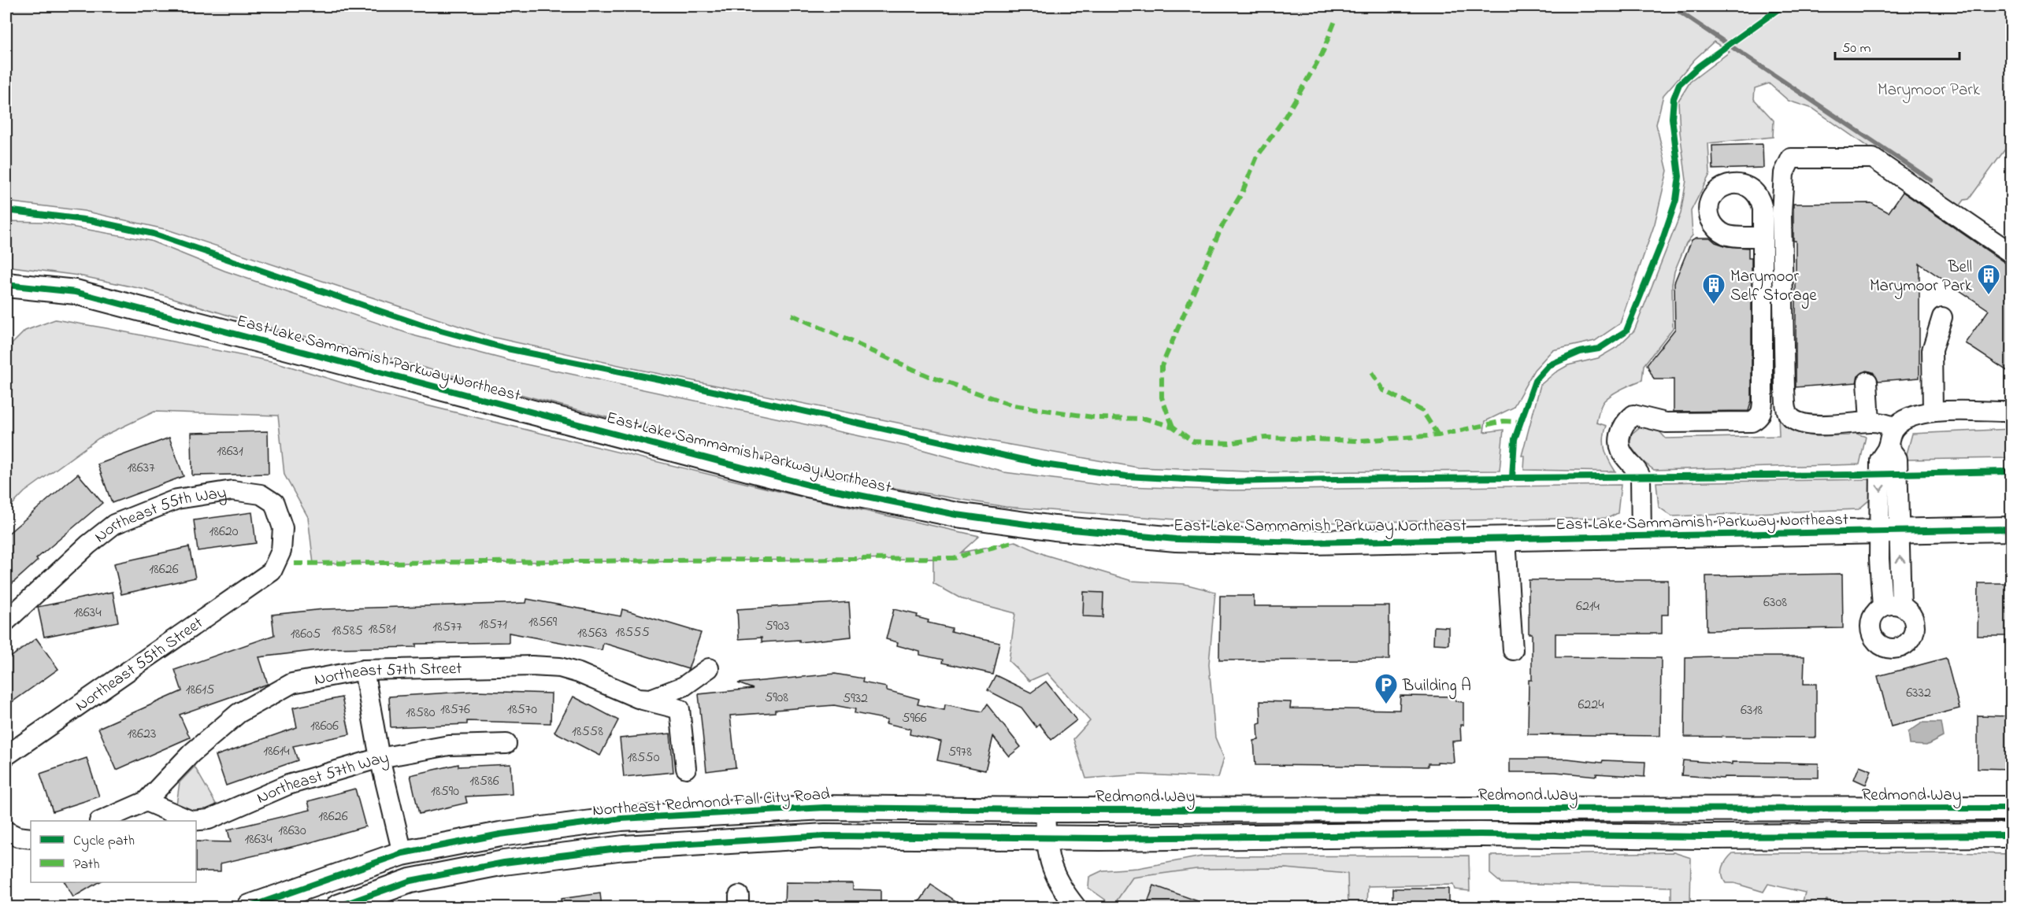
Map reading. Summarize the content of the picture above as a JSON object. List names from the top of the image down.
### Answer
{
  "streets": {
    "main road": ["East Lake Sammamish Parkway Northeast", "Redmond Way", "Northeast Redmond Fall City Road"],
    "street": [
      "Northeast 55th Way",
      "Northeast 55th Street",
      "Northeast 57th Street",
      "Northeast 57th Way"
    ]
  },
  "crossings": [
    ["Northeast 55th Way", "Northeast 55th Street"],
    ["Northeast 57th Street", "Northeast 57th Way"],
    ["Redmond Way", "Northeast Redmond Fall City Road"]
  ],
  "parks": ["Marymoor Park"],
  "places": {
    "building": ["Bell Marymoor Park", "Marymoor Self Storage"],
    "parking": ["Building A"]
  },
  "house_numbers": [
    "18631",
    "18637",
    "18620",
    "18626",
    "6308",
    "6214",
    "18634",
    "18569",
    "18571",
    "5903",
    "18577",
    "18581",
    "18585",
    "18555",
    "18563",
    "18605",
    "18615",
    "6332",
    "5908",
    "5932",
    "6224",
    "18576",
    "18570",
    "6318",
    "18580",
    "5966",
    "18606",
    "18558",
    "18623",
    "18614",
    "5978",
    "18550",
    "18586",
    "18590",
    "18626",
    "18630",
    "18634"
  ],
  "legend": ["Cycle path", "Path"],
  "scale_bar": "50 m"
}
